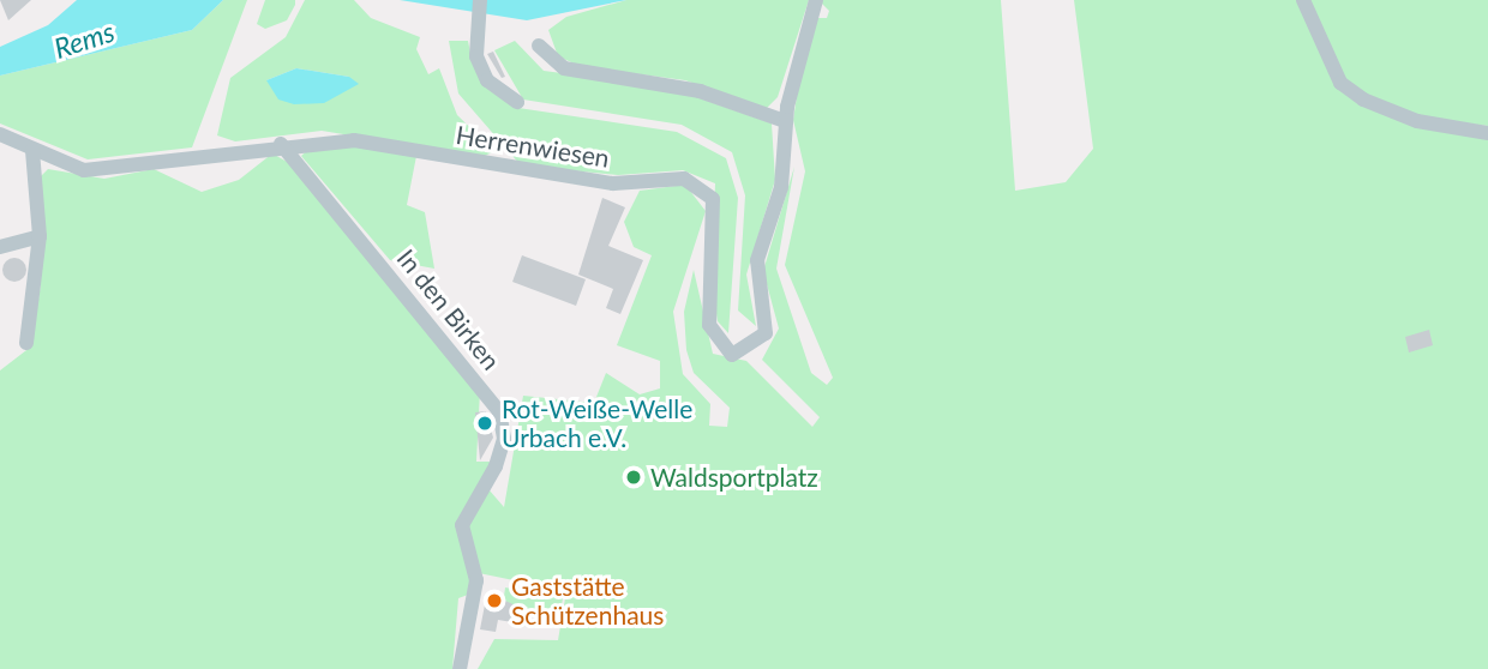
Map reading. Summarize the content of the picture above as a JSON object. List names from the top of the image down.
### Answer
{
  "streets": {
    "street": ["Herrenwiesen", "In den Birken"]
  },
  "crossings": [
    ["Herrenwiesen", "In den Birken"]
  ],
  "water": ["Rems"],
  "places": ["Rot-Weiße-Welle Urbach e.V.", "Waldsportplatz", "Gaststätte Schützenhaus"]
}
